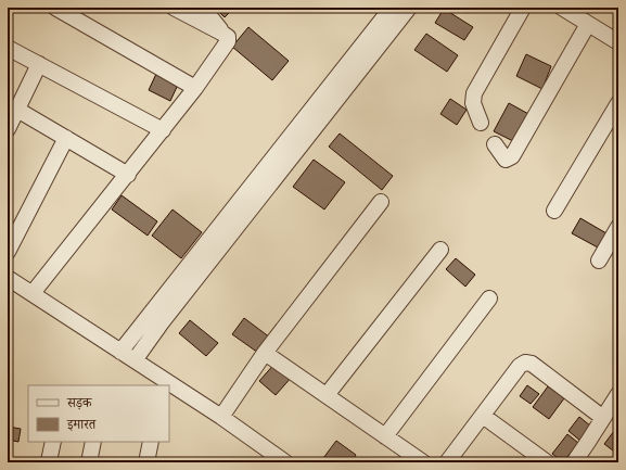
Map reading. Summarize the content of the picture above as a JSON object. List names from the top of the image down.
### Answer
{
  "legend": ["सड़क", "इमारत"]
}
